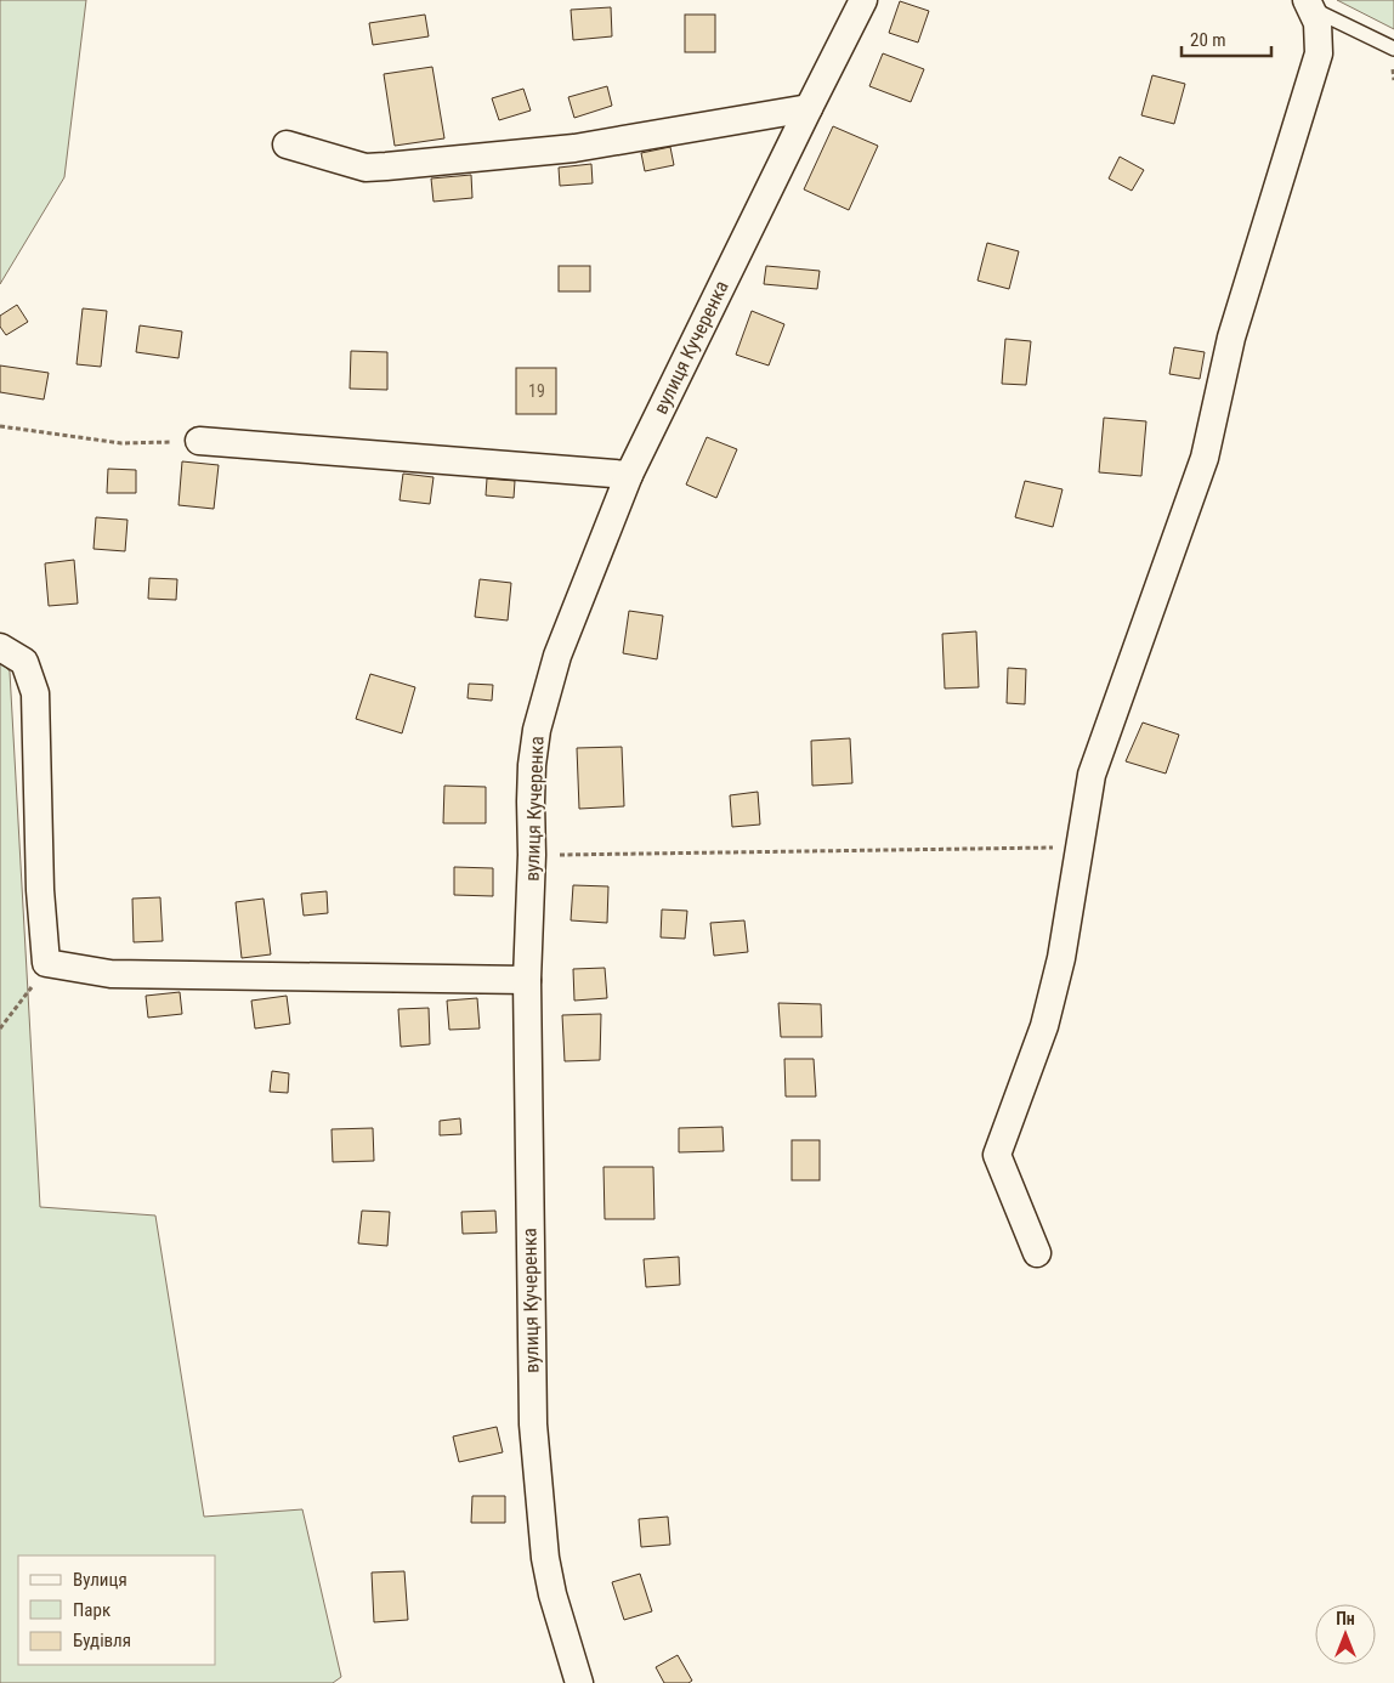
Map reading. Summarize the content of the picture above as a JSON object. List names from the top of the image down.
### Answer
{
  "streets": {
    "street": ["вулиця Кучеренка"]
  },
  "house_numbers": ["19"],
  "legend": ["Вулиця", "Парк", "Будівля"],
  "scale_bar": "20 m",
  "north": "top"
}
